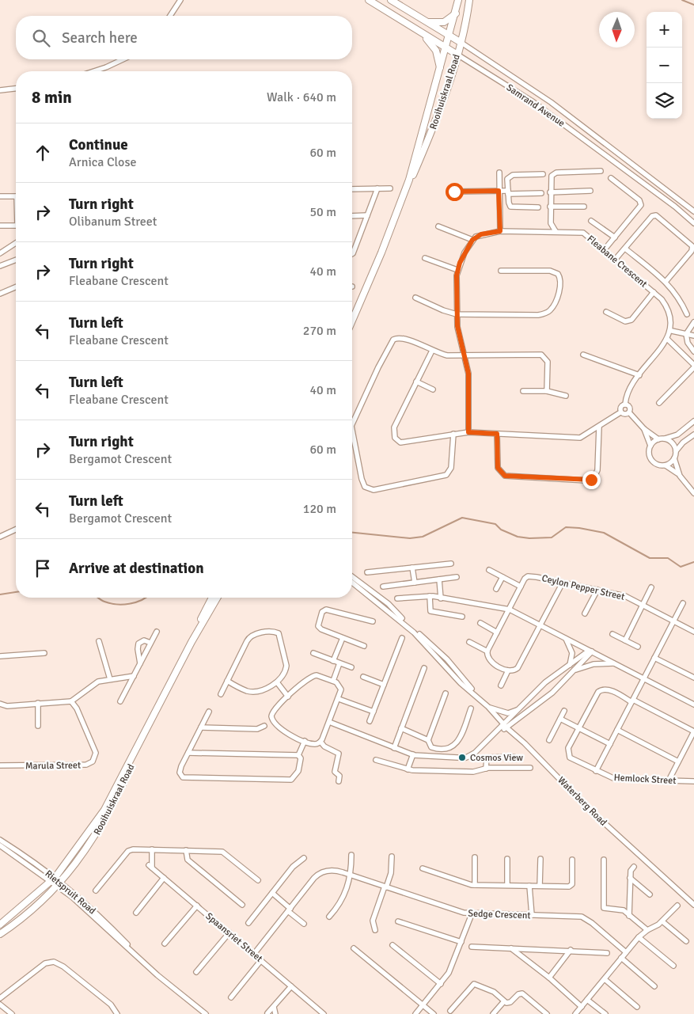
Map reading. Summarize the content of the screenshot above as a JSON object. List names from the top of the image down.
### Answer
{
  "streets": {
    "main road": ["Rooihuiskraal Road", "Samrand Avenue"],
    "street": [
      "Fleabane Crescent",
      "Ceylon Pepper Street",
      "Marula Street",
      "Hemlock Street",
      "Waterberg Road",
      "Rietspruit Road",
      "Sedge Crescent",
      "Spaansriet Street"
    ]
  },
  "crossings": [
    ["Rooihuiskraal Road", "Samrand Avenue"],
    ["Rooihuiskraal Road", "Rietspruit Road"],
    ["Sedge Crescent", "Spaansriet Street"]
  ],
  "places": ["Cosmos View"],
  "north": "bottom",
  "page": {
    "map_buttons": ["+", "−"],
    "search": "Search here",
    "heading": ["8 min", "Walk · 640 m"],
    "list": [
      ["Continue", "Arnica Close", "60 m"],
      ["Turn right", "Olibanum Street", "50 m"],
      ["Turn right", "Fleabane Crescent", "40 m"],
      ["Turn left", "Fleabane Crescent", "270 m"],
      ["Turn left", "Fleabane Crescent", "40 m"],
      ["Turn right", "Bergamot Crescent", "60 m"],
      ["Turn left", "Bergamot Crescent", "120 m"],
      "Arrive at destination"
    ]
  }
}
